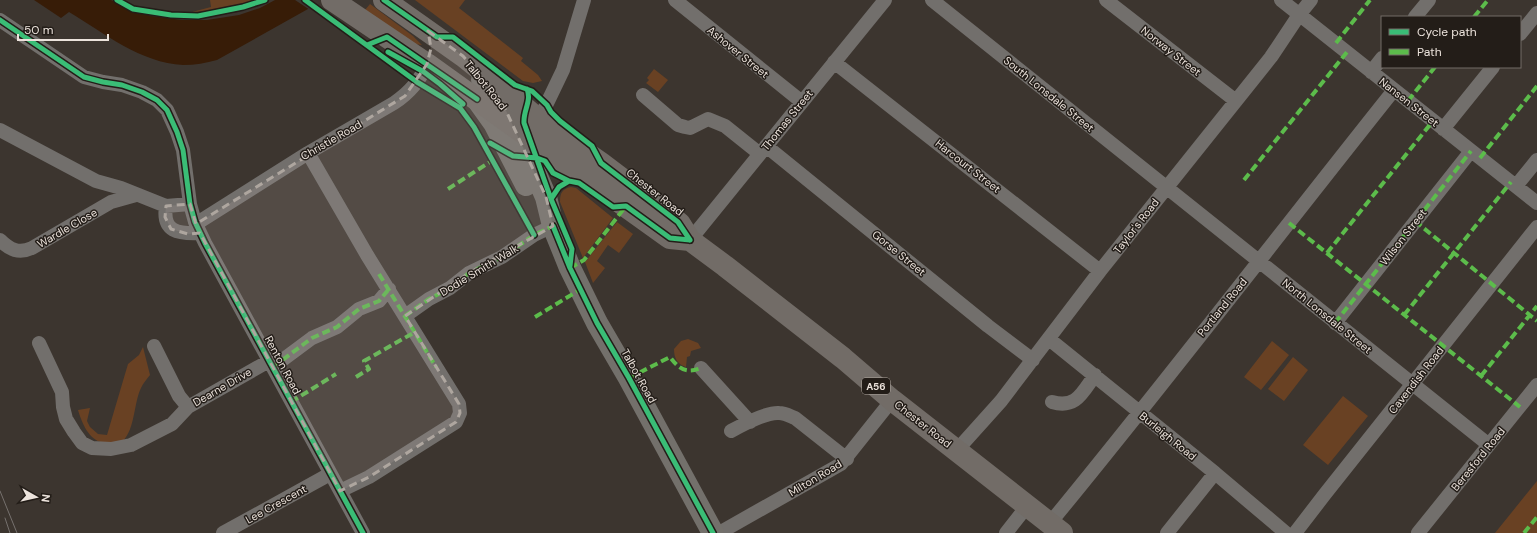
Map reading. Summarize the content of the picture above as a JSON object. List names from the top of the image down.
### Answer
{
  "streets": {
    "highway": ["Christie Road", "Chester Road", "A56"],
    "main road": ["Talbot Road"],
    "street": [
      "Norway Street",
      "Ashover Street",
      "South Lonsdale Street",
      "Nansen Street",
      "Thomas Street",
      "Harcourt Street",
      "Taylor's Road",
      "Wardle Close",
      "Wilson Street",
      "Gorse Street",
      "Dodie Smith Walk",
      "Portland Road",
      "North Lonsdale Street",
      "Renton Road",
      "Cavendish Road",
      "Dearne Drive",
      "Burleigh Road",
      "Beresford Road",
      "Milton Road",
      "Lee Crescent"
    ]
  },
  "crossings": [
    ["Norway Street", "Taylor's Road"],
    ["Ashover Street", "Thomas Street"],
    ["Talbot Road", "Chester Road"],
    ["Talbot Road", "Dodie Smith Walk"],
    ["South Lonsdale Street", "Taylor's Road"],
    ["South Lonsdale Street", "North Lonsdale Street"],
    ["Nansen Street", "Taylor's Road"],
    ["Nansen Street", "Wilson Street"],
    ["Nansen Street", "Portland Road"],
    ["Thomas Street", "Harcourt Street"],
    ["Thomas Street", "Chester Road"],
    ["Thomas Street", "Gorse Street"],
    ["Christie Road", "Chester Road"],
    ["Christie Road", "Renton Road"],
    ["Harcourt Street", "Taylor's Road"],
    ["Chester Road", "Taylor's Road"],
    ["Chester Road", "Portland Road"],
    ["Chester Road", "Milton Road"],
    ["Taylor's Road", "Gorse Street"],
    ["Taylor's Road", "North Lonsdale Street"],
    ["Taylor's Road", "Burleigh Road"],
    ["Wilson Street", "North Lonsdale Street"],
    ["Portland Road", "North Lonsdale Street"],
    ["Portland Road", "Burleigh Road"],
    ["North Lonsdale Street", "Cavendish Road"],
    ["North Lonsdale Street", "Beresford Road"],
    ["Renton Road", "Dearne Drive"],
    ["Renton Road", "Lee Crescent"]
  ],
  "legend": ["Cycle path", "Path"],
  "scale_bar": "50 m",
  "north": "right"
}
